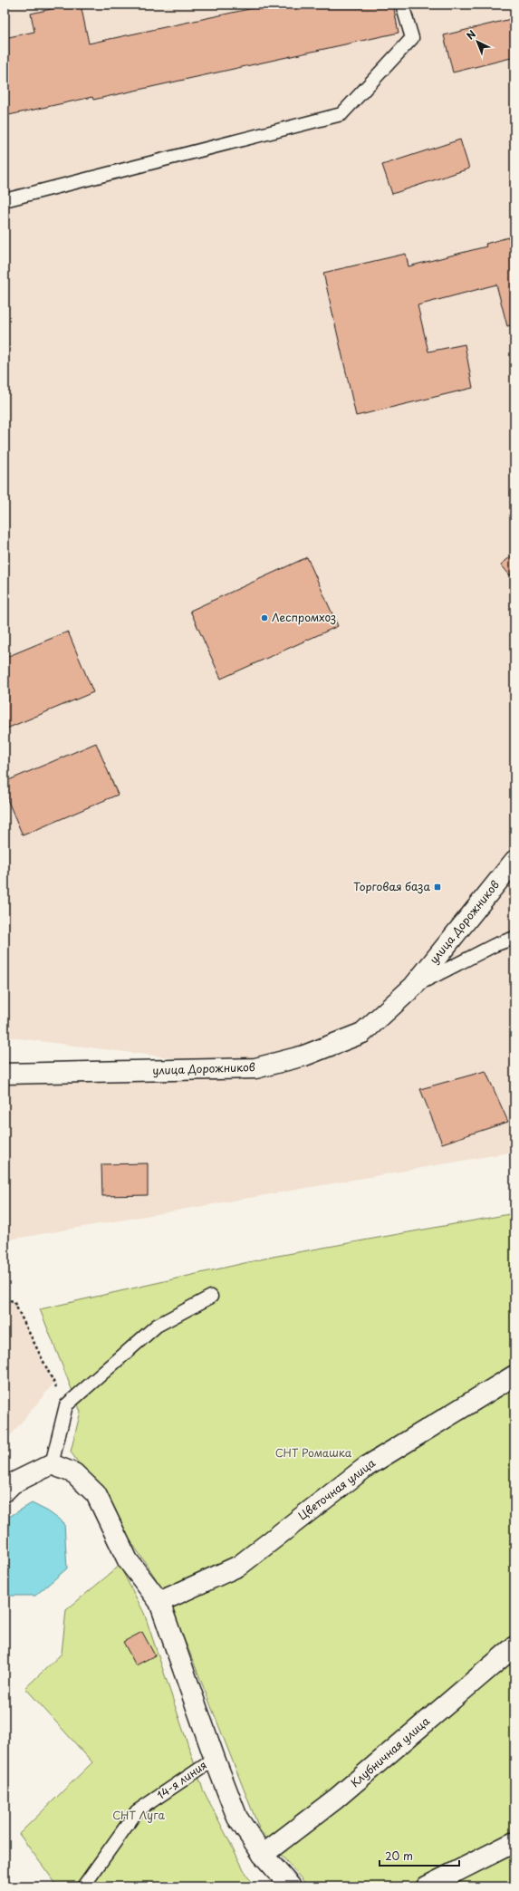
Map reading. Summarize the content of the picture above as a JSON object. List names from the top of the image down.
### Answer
{
  "streets": {
    "street": ["улица Дорожников", "Цветочная улица", "Клубничная улица"],
    "lane": ["14-я линия"]
  },
  "parks": ["СНТ Ромашка", "СНТ Луга"],
  "places": {
    "other": ["Леспромхоз"],
    "transit": ["Торговая база"]
  },
  "scale_bar": "20 m",
  "north": "top left"
}
